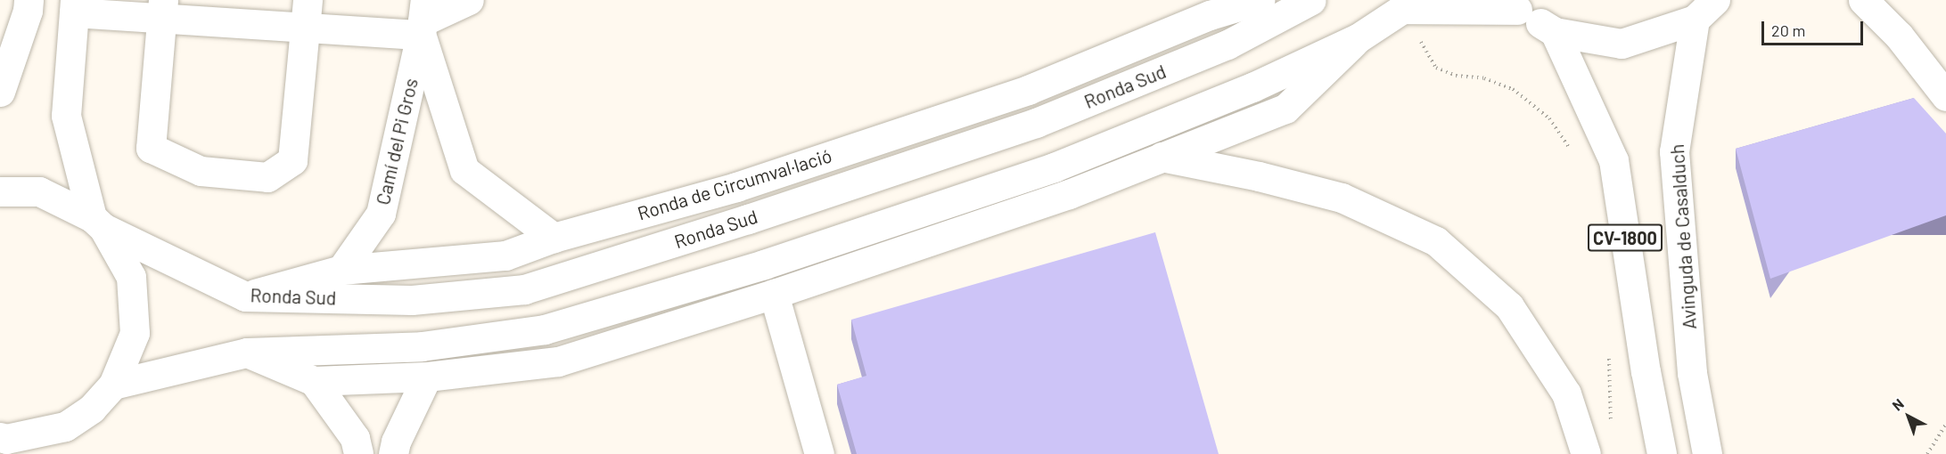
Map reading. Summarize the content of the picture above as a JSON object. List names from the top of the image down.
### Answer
{
  "streets": {
    "main road": [
      "Ronda Sud",
      "Camí del Pi Gros",
      "Ronda de Circumval·lació",
      "Avinguda de Casalduch",
      "CV-1800"
    ]
  },
  "crossings": [
    ["Ronda Sud", "Ronda de Circumval·lació"],
    ["Camí del Pi Gros", "Ronda de Circumval·lació"]
  ],
  "scale_bar": "20 m",
  "north": "top left"
}
